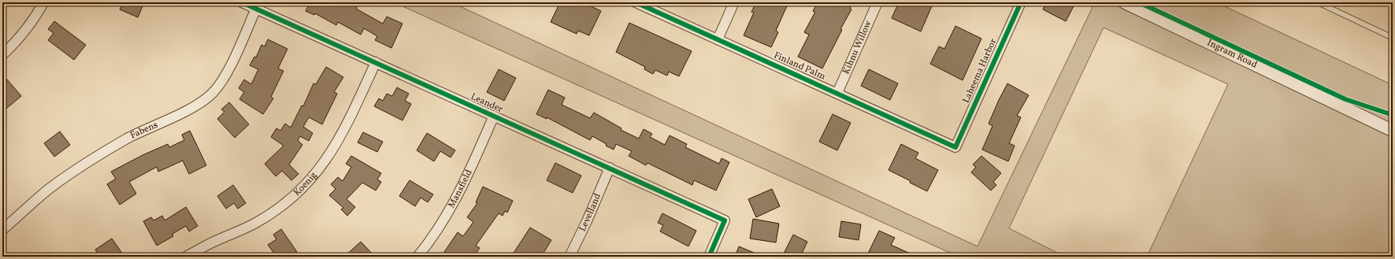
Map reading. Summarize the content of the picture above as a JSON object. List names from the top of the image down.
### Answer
{
  "streets": {
    "street": [
      "Kihnu Willow",
      "Ingram Road",
      "Finland Palm",
      "Laheema Harbor",
      "Leander",
      "Fabens",
      "Koenig",
      "Mansfield",
      "Levelland"
    ]
  },
  "crossings": [
    ["Kihnu Willow", "Finland Palm"],
    ["Finland Palm", "Laheema Harbor"],
    ["Leander", "Fabens"],
    ["Leander", "Koenig"],
    ["Leander", "Mansfield"],
    ["Leander", "Levelland"]
  ]
}
